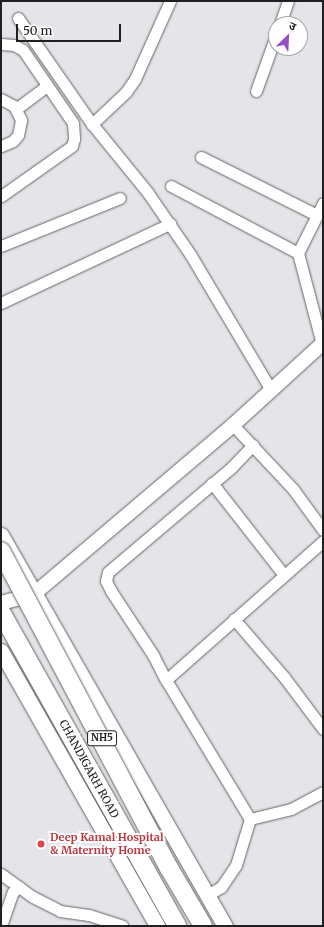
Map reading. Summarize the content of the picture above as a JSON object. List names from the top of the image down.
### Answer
{
  "streets": {
    "highway": ["NH5", "CHANDIGARH ROAD"]
  },
  "places": ["Deep Kamal Hospital & Maternity Home"],
  "scale_bar": "50 m",
  "north": "top right"
}
